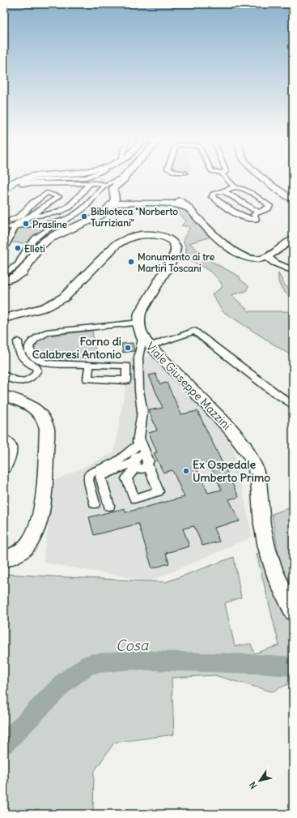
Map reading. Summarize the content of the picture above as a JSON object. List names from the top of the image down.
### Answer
{
  "streets": {
    "main road": ["Viale Giuseppe Mazzini"]
  },
  "water": ["Cosa"],
  "places": [
    "Biblioteca \"Norberto Turriziani\"",
    "Prasline",
    "Elleti",
    "Monumento ai tre Martiri Toscani",
    "Forno di Calabresi Antonio",
    "Ex Ospedale Umberto Primo"
  ],
  "north": "bottom left"
}
